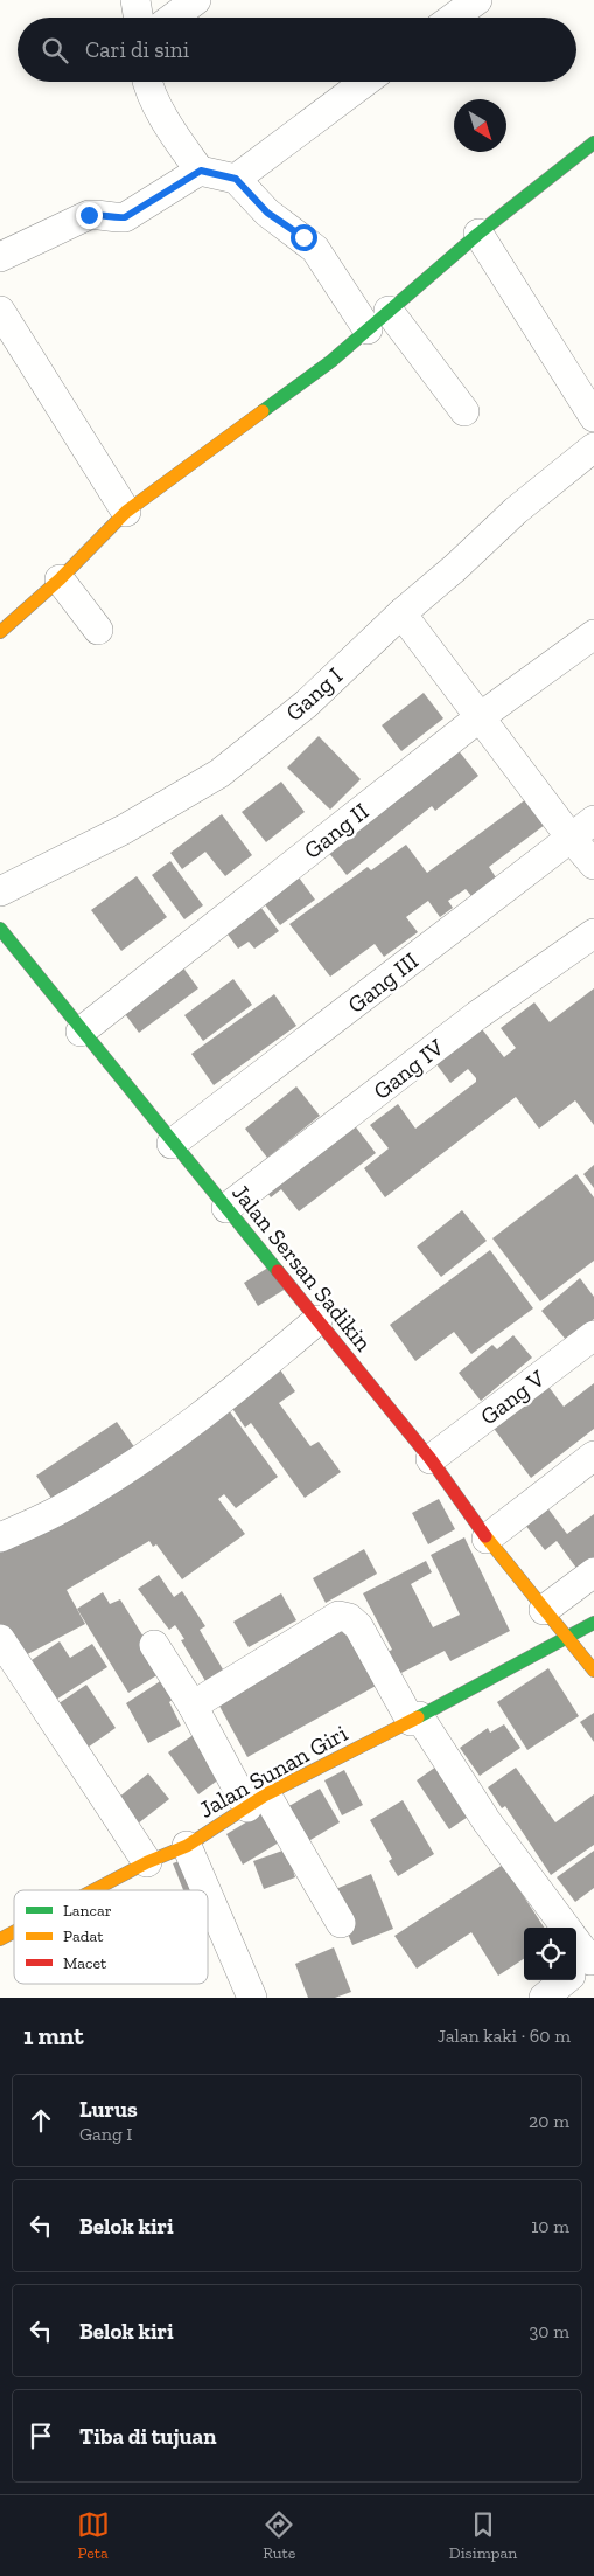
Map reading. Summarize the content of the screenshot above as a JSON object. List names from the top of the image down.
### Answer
{
  "streets": {
    "street": [
      "Gang I",
      "Gang II",
      "Gang III",
      "Gang IV",
      "Jalan Sersan Sadikin",
      "Gang V",
      "Jalan Sunan Giri"
    ]
  },
  "crossings": [
    ["Gang II", "Jalan Sersan Sadikin"],
    ["Gang III", "Jalan Sersan Sadikin"],
    ["Gang IV", "Jalan Sersan Sadikin"],
    ["Jalan Sersan Sadikin", "Gang V"],
    ["Jalan Sersan Sadikin", "Jalan Sunan Giri"]
  ],
  "legend": ["Lancar", "Padat", "Macet"],
  "north": "bottom right",
  "page": {
    "search": "Cari di sini",
    "heading": ["1 mnt", "Jalan kaki · 60 m"],
    "list": [
      ["Lurus", "Gang I", "20 m"],
      ["Belok kiri", "10 m"],
      ["Belok kiri", "30 m"],
      "Tiba di tujuan"
    ],
    "nav": ["Peta", "Rute", "Disimpan"]
  }
}
